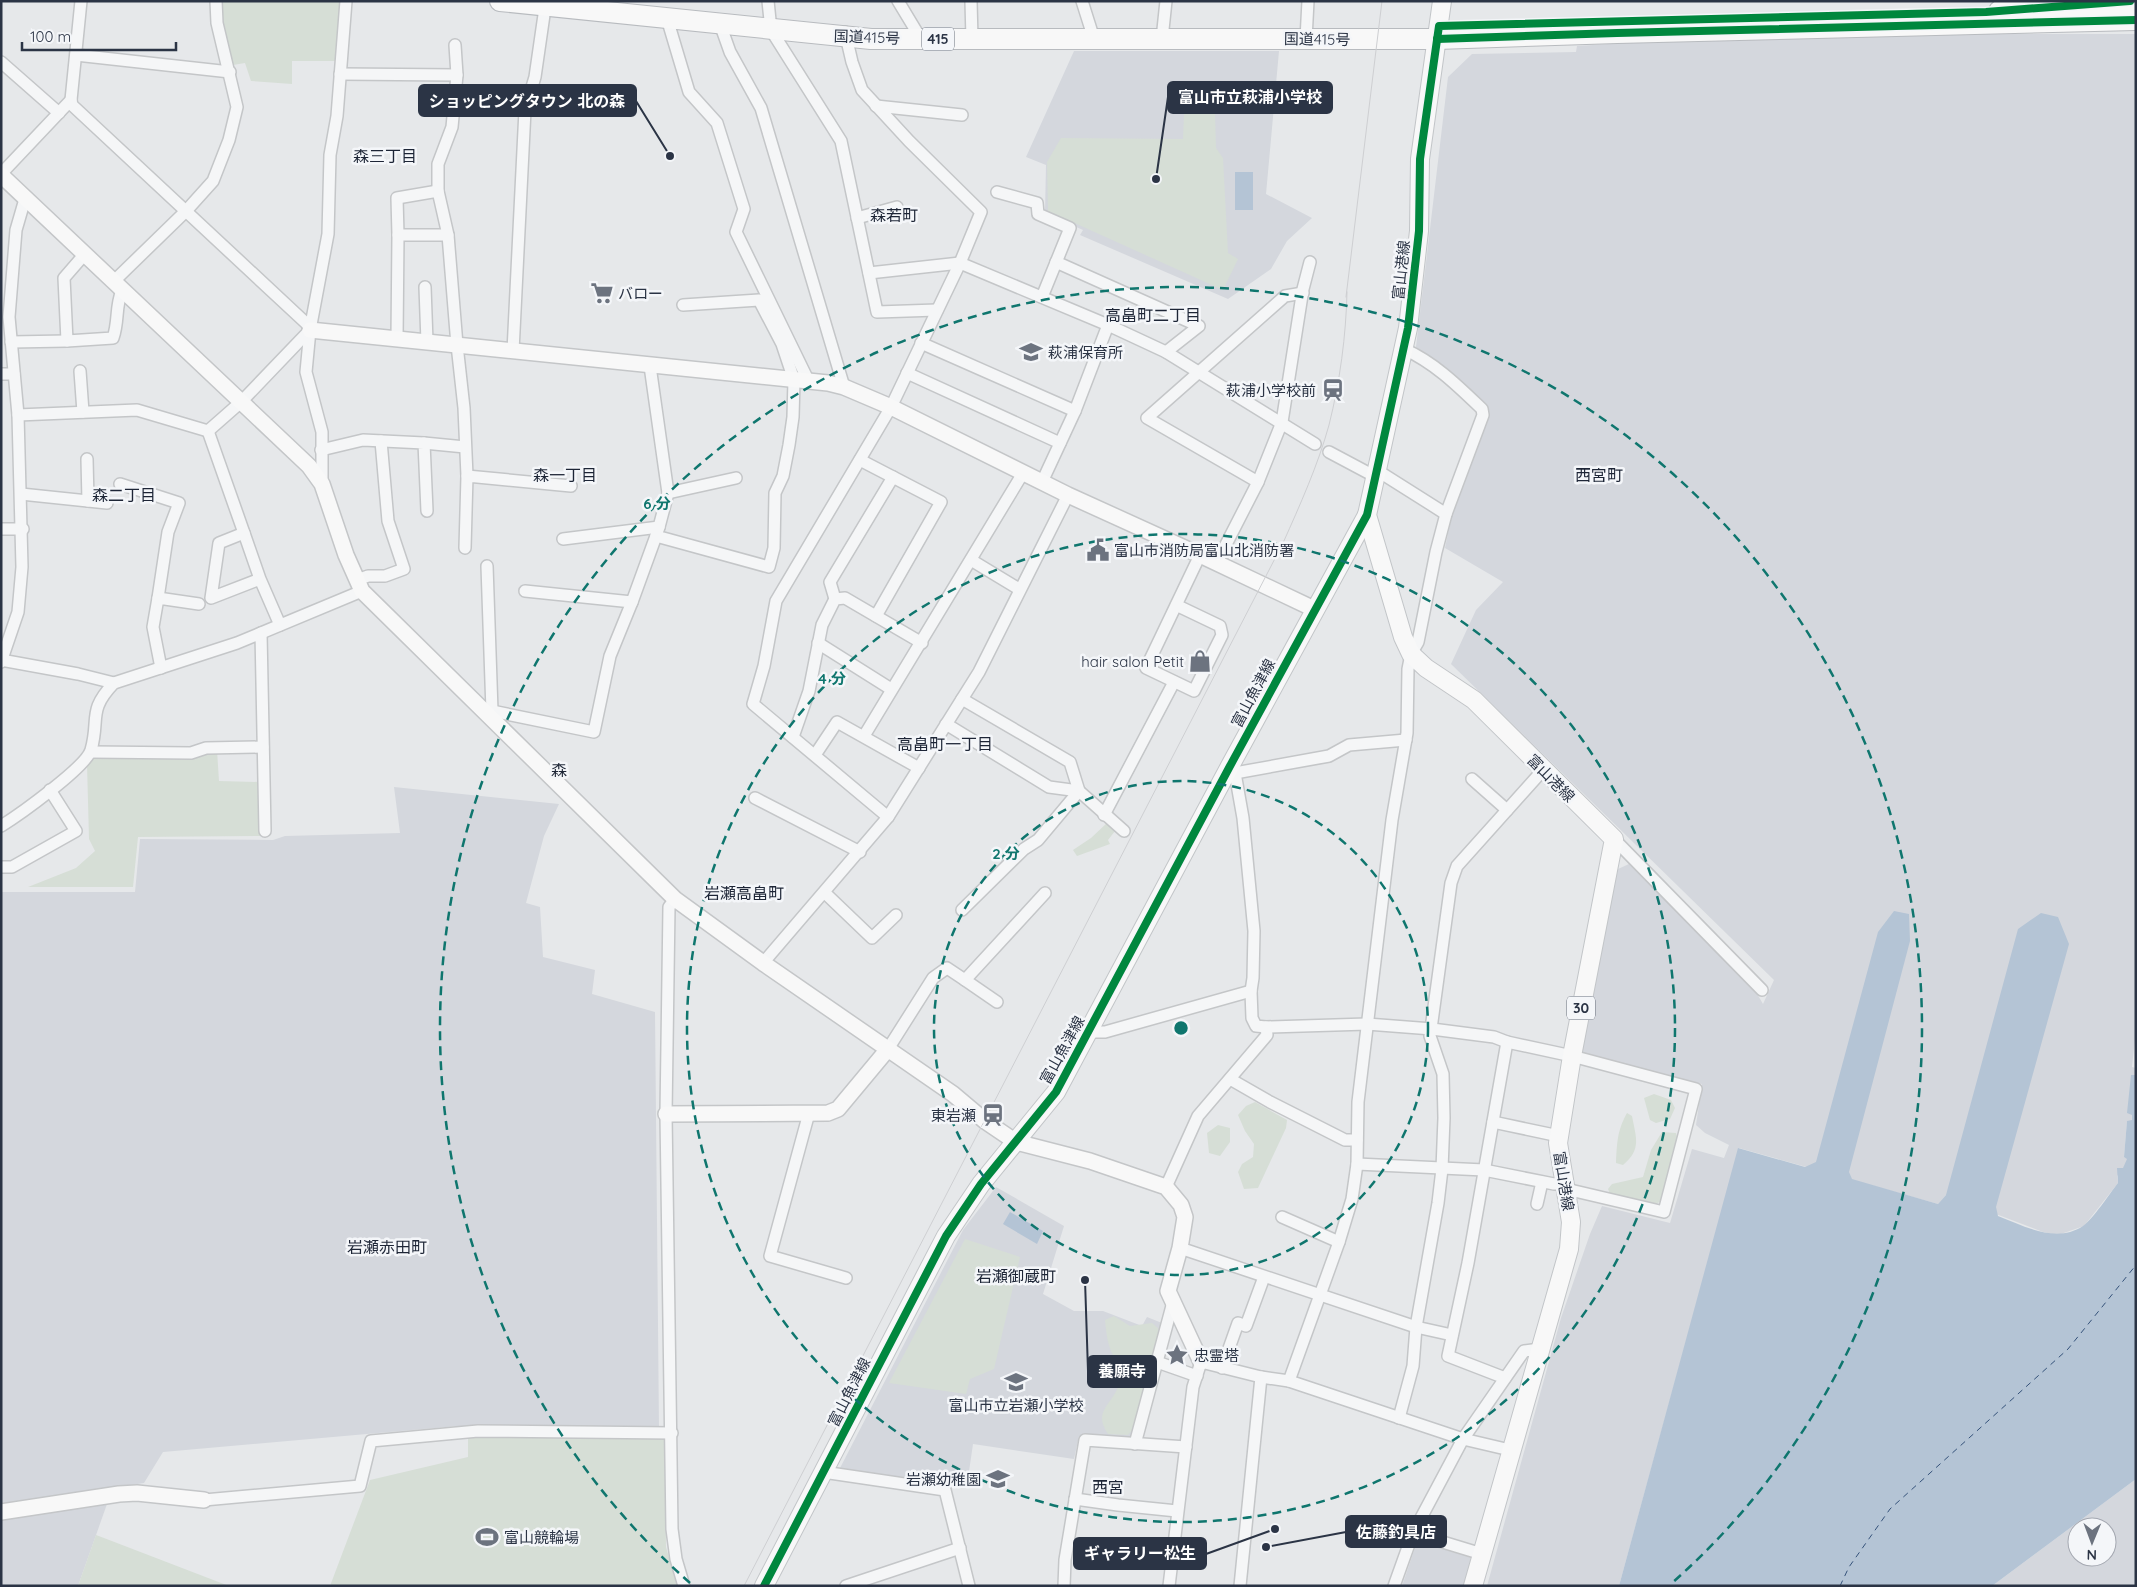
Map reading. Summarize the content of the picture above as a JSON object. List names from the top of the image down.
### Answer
{
  "streets": {
    "highway": ["国道415号", "415"],
    "main road": ["富山港線", "富山魚津線", "30"]
  },
  "crossings": [
    ["国道415号", "富山港線"],
    ["富山港線", "富山魚津線"]
  ],
  "districts": [
    "森三丁目",
    "森若町",
    "高畠町二丁目",
    "森一丁目",
    "西宮町",
    "森二丁目",
    "高畠町一丁目",
    "森",
    "岩瀬高畠町",
    "岩瀬赤田町",
    "岩瀬御蔵町",
    "西宮"
  ],
  "places": {
    "other": [
      "ショッピングタウン 北の森",
      "富山市立萩浦小学校",
      "養願寺",
      "ギャラリー松生",
      "佐藤釣具店"
    ],
    "supermarket": ["バロー"],
    "school or university": ["萩浦保育所", "富山市立岩瀬小学校", "岩瀬幼稚園"],
    "station": ["萩浦小学校前", "東岩瀬"],
    "public building": ["富山市消防局富山北消防署"],
    "shop": ["hair salon Petit"],
    "place": ["忠霊塔"],
    "sports": ["富山競輪場"]
  },
  "scale_bar": "100 m",
  "north": "bottom",
  "rings": ["6 分", "4 分", "2 分"]
}
